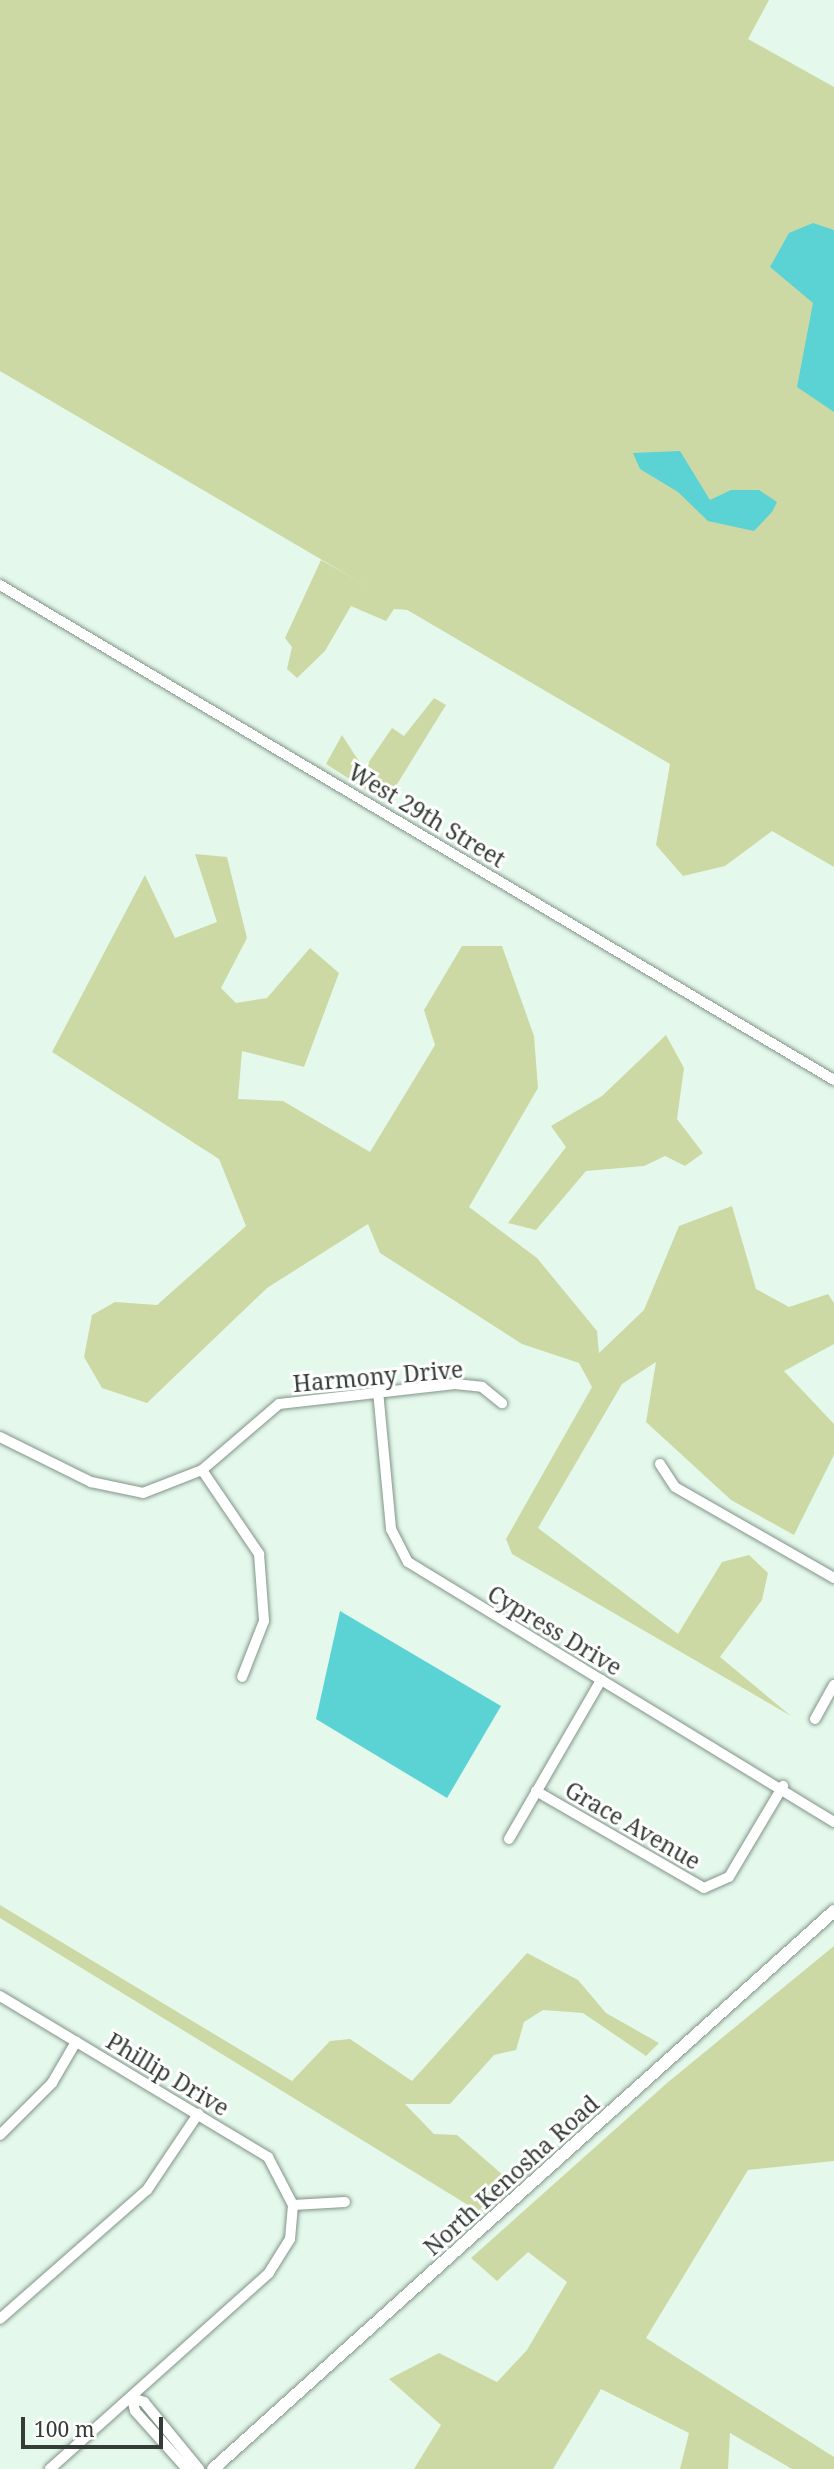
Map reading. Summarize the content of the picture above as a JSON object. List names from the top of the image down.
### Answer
{
  "streets": {
    "street": [
      "West 29th Street",
      "Harmony Drive",
      "Cypress Drive",
      "Grace Avenue",
      "Phillip Drive",
      "North Kenosha Road"
    ]
  },
  "crossings": [
    ["Harmony Drive", "Cypress Drive"],
    ["Cypress Drive", "Grace Avenue"]
  ],
  "scale_bar": "100 m"
}
